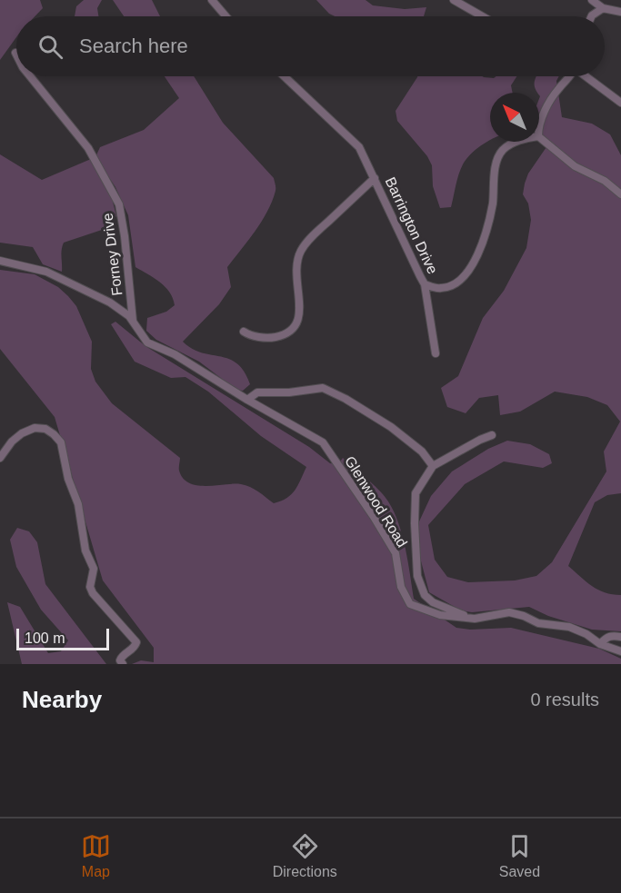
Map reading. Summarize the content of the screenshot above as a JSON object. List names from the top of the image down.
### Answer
{
  "streets": {
    "street": ["Barrington Drive", "Forney Drive", "Glenwood Road"]
  },
  "crossings": [
    ["Forney Drive", "Glenwood Road"]
  ],
  "scale_bar": "100 m",
  "north": "top left",
  "page": {
    "search": "Search here",
    "scale": "100 m",
    "heading": ["Nearby", "0 results"],
    "nav": ["Map", "Directions", "Saved"]
  }
}
